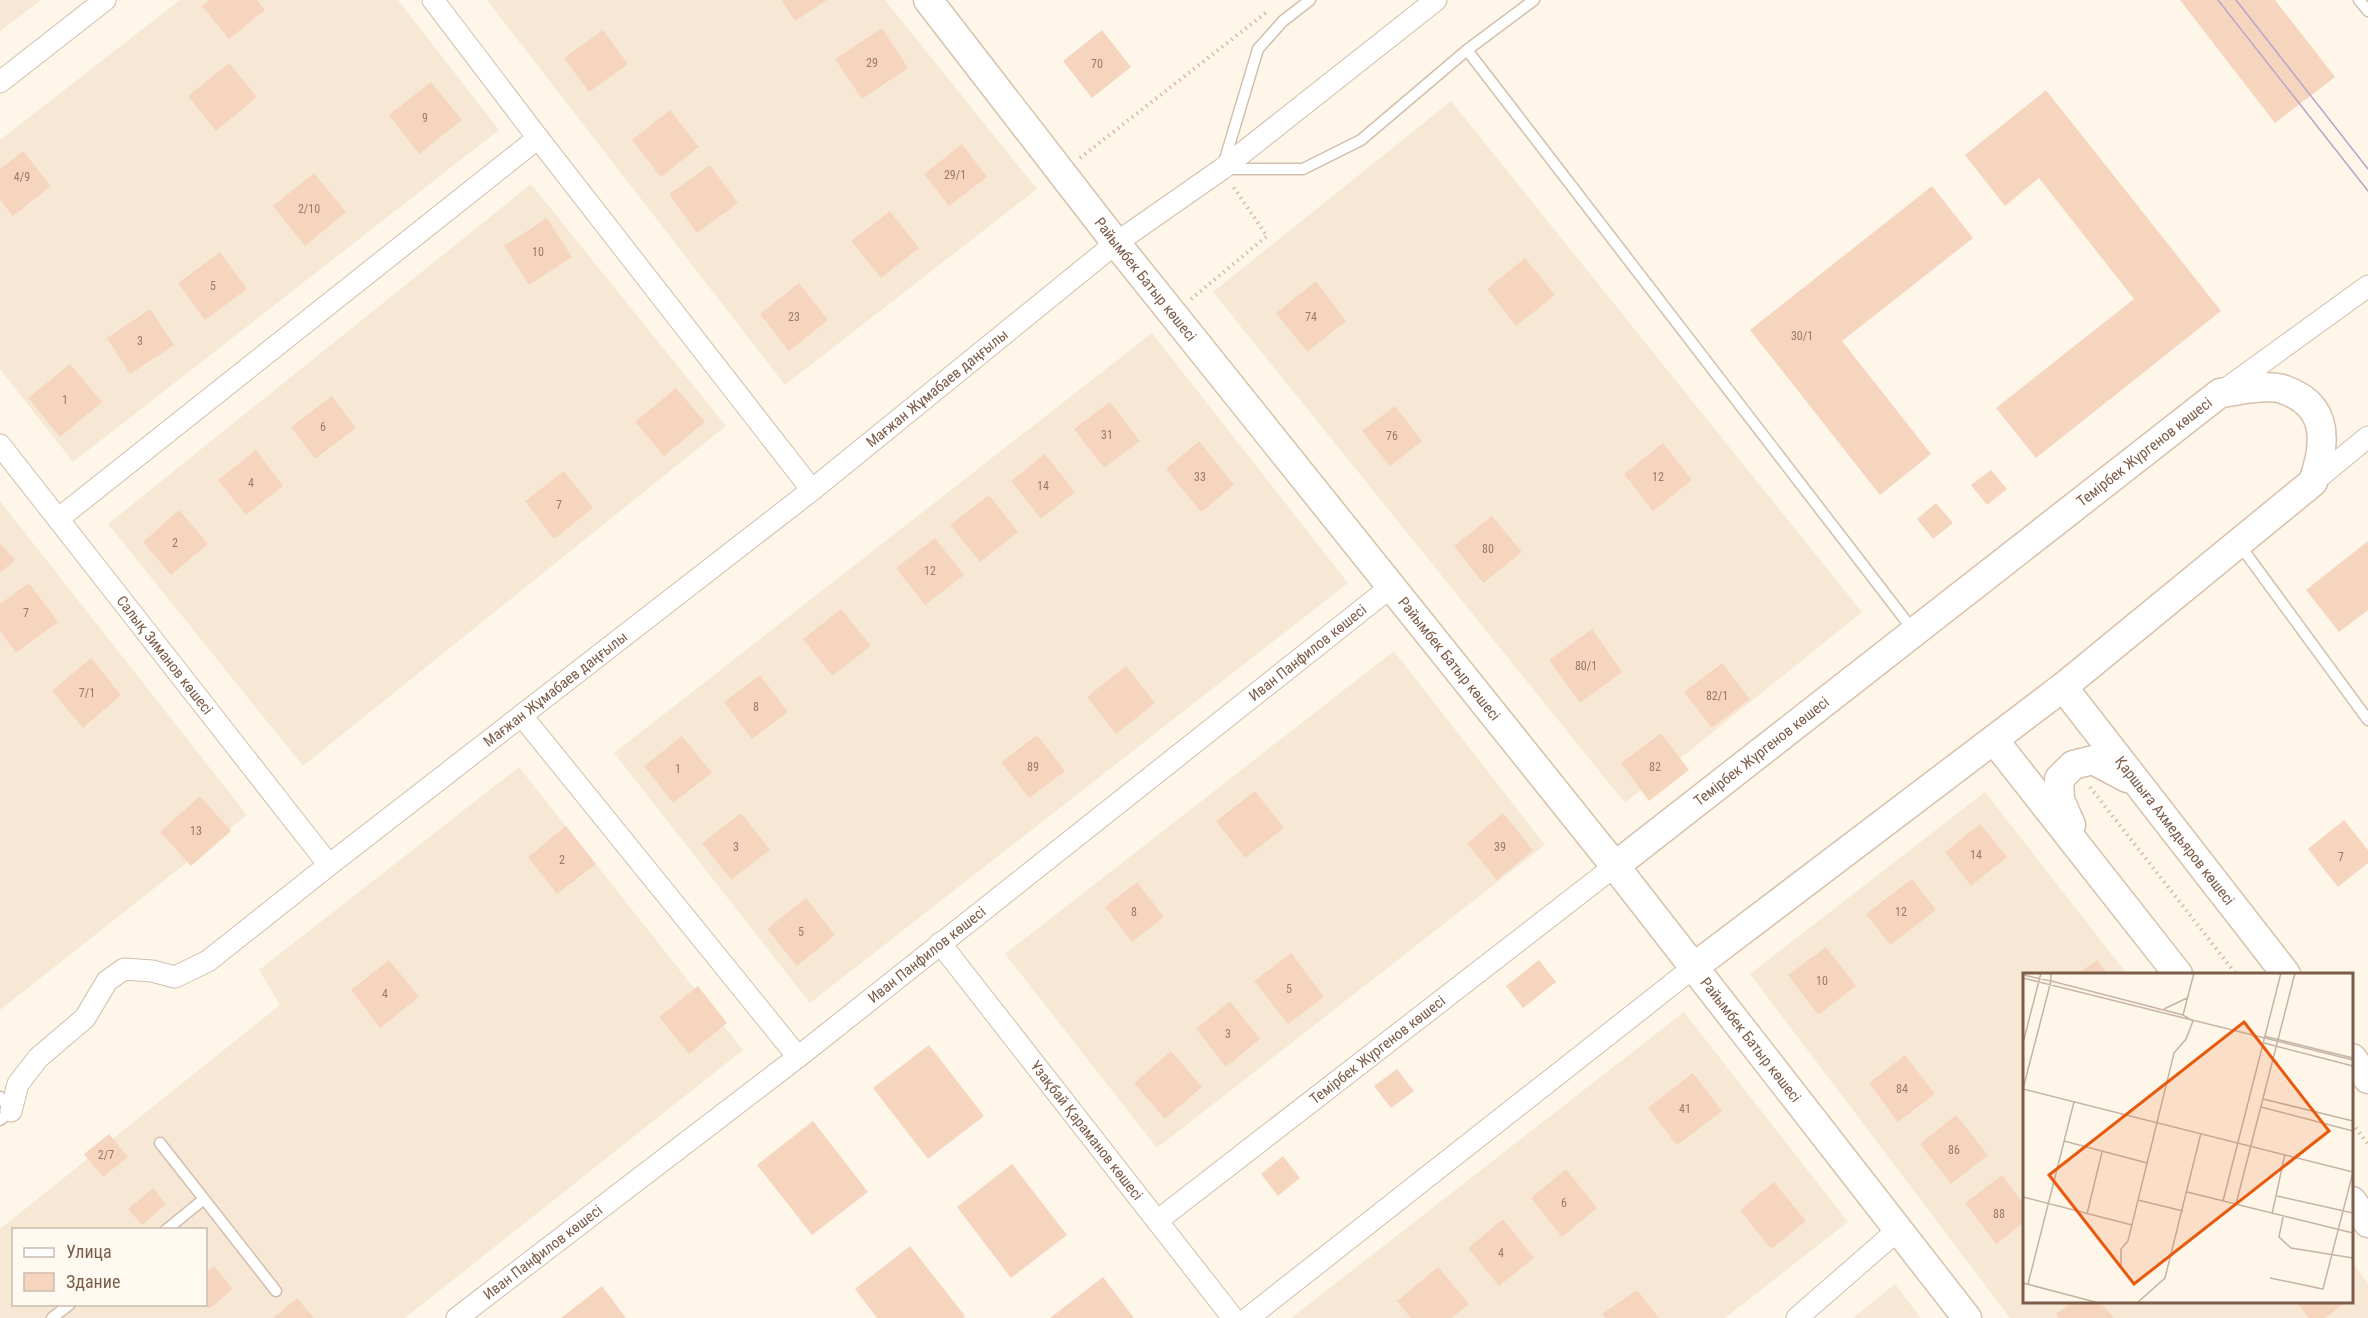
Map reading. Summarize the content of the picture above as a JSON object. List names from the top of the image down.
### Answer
{
  "streets": {
    "street": [
      "Райымбек Батыр көшесі",
      "Мағжан Жұмабаев даңғылы",
      "Темірбек Жүргенов көшесі",
      "Иван Панфилов көшесі",
      "Салық Зиманов көшесі",
      "Қаршыға Ахмедьяров көшесі",
      "Ұзақбай Қараманов көшесі"
    ]
  },
  "crossings": [
    ["Райымбек Батыр көшесі", "Мағжан Жұмабаев даңғылы"],
    ["Райымбек Батыр көшесі", "Темірбек Жүргенов көшесі"],
    ["Райымбек Батыр көшесі", "Иван Панфилов көшесі"],
    ["Мағжан Жұмабаев даңғылы", "Салық Зиманов көшесі"],
    ["Темірбек Жүргенов көшесі", "Ұзақбай Қараманов көшесі"],
    ["Иван Панфилов көшесі", "Ұзақбай Қараманов көшесі"]
  ],
  "house_numbers": [
    "29",
    "70",
    "9",
    "29/1",
    "4/9",
    "2/10",
    "10",
    "5",
    "23",
    "74",
    "30/1",
    "3",
    "1",
    "6",
    "31",
    "76",
    "33",
    "12",
    "4",
    "14",
    "7",
    "2",
    "80",
    "12",
    "7",
    "80/1",
    "7/1",
    "82/1",
    "8",
    "89",
    "82",
    "1",
    "13",
    "3",
    "39",
    "14",
    "7",
    "2",
    "8",
    "12",
    "5",
    "10",
    "5",
    "4",
    "3",
    "84",
    "41",
    "86",
    "2/7",
    "6",
    "88",
    "4"
  ],
  "legend": ["Улица", "Здание"]
}
